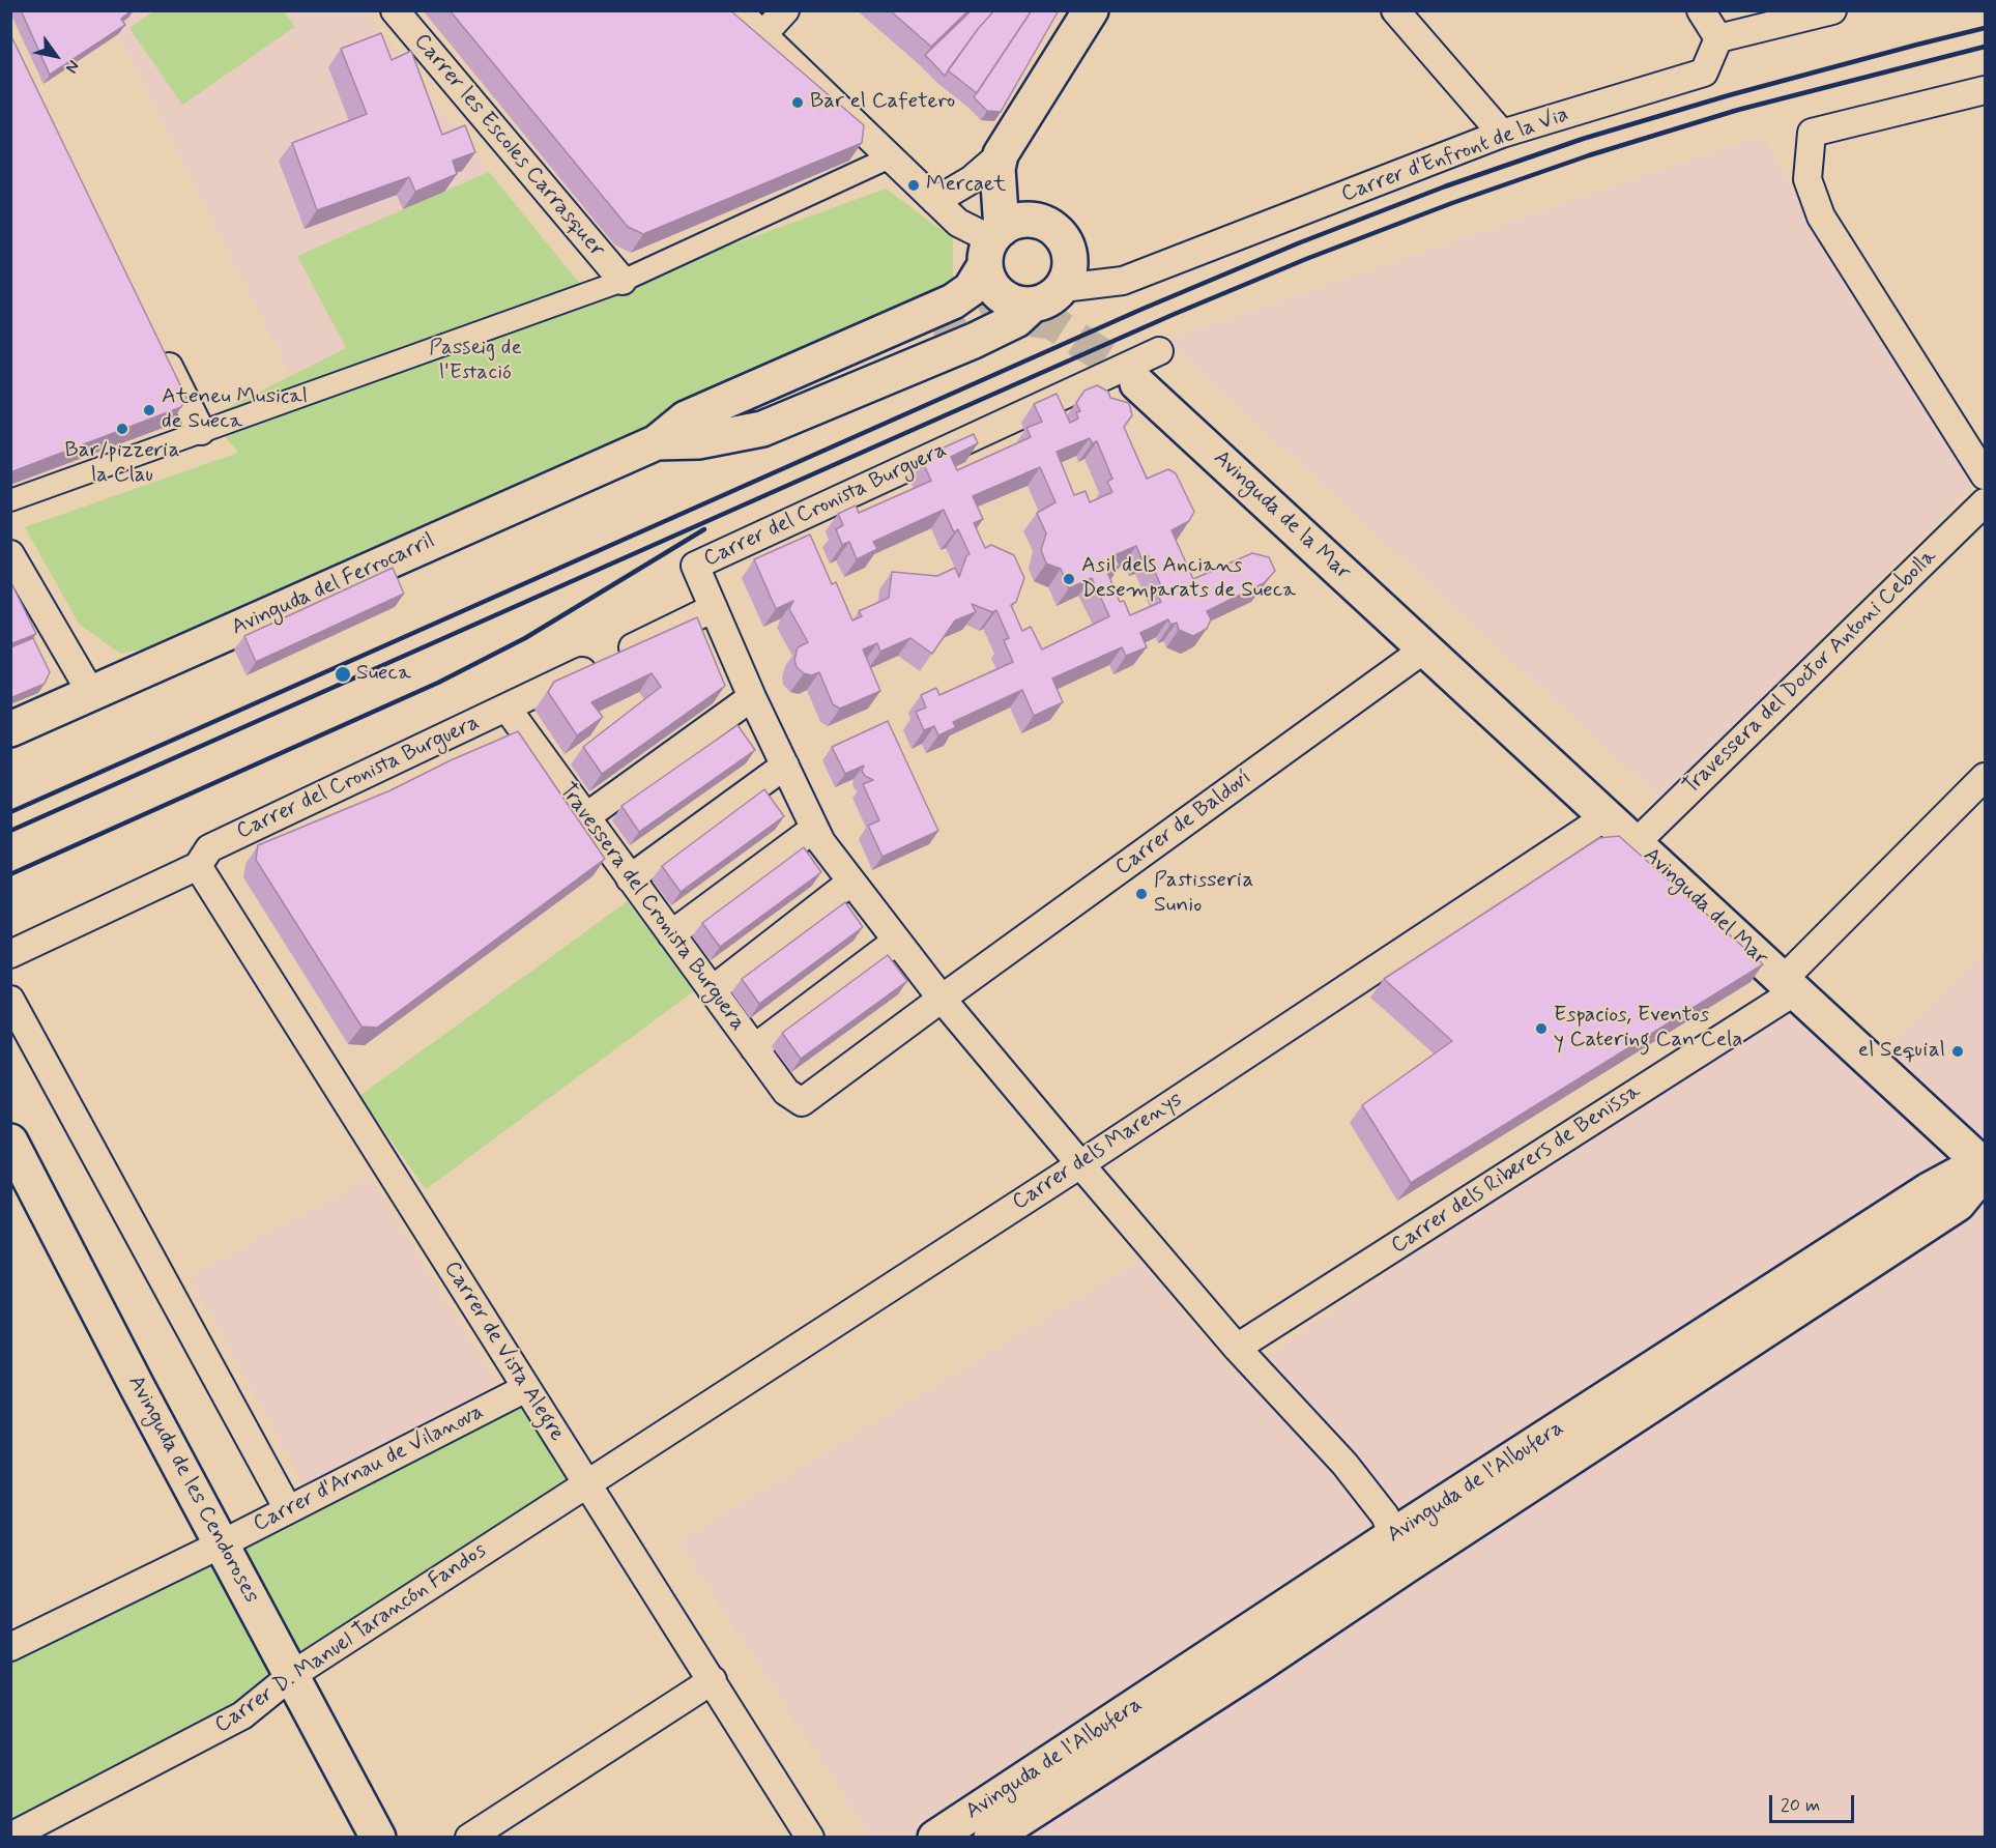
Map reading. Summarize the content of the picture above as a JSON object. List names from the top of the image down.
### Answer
{
  "streets": {
    "street": [
      "Carrer les Escoles Carrasquer",
      "Carrer d'Enfront de la Via",
      "Carrer del Cronista Burguera",
      "Avinguda de la Mar",
      "Avinguda del Ferrocarril",
      "Travessera del Doctor Antoni Cebolla",
      "Carrer de Baldoví",
      "Travessera del Cronista Burguera",
      "Avinguda del Mar",
      "Carrer dels Marenys",
      "Carrer dels Riberers de Benissa",
      "Carrer de Vista Alegre",
      "Carrer d'Arnau de Vilanova",
      "Avinguda de l'Albufera",
      "Avinguda de les Cendoroses",
      "Carrer D. Manuel Tarancón Fandos"
    ]
  },
  "crossings": [
    ["Carrer del Cronista Burguera", "Travessera del Cronista Burguera"],
    ["Carrer del Cronista Burguera", "Carrer de Vista Alegre"],
    ["Avinguda de la Mar", "Carrer de Baldoví"],
    ["Avinguda de la Mar", "Avinguda del Mar"],
    ["Travessera del Doctor Antoni Cebolla", "Avinguda del Mar"],
    ["Carrer de Baldoví", "Travessera del Cronista Burguera"],
    ["Carrer de Baldoví", "Avinguda del Mar"],
    ["Avinguda del Mar", "Carrer dels Marenys"],
    ["Avinguda del Mar", "Carrer dels Riberers de Benissa"],
    ["Avinguda del Mar", "Avinguda de l'Albufera"],
    ["Carrer dels Marenys", "Carrer de Vista Alegre"],
    ["Carrer dels Marenys", "Carrer D. Manuel Tarancón Fandos"],
    ["Carrer de Vista Alegre", "Carrer d'Arnau de Vilanova"],
    ["Carrer de Vista Alegre", "Carrer D. Manuel Tarancón Fandos"],
    ["Carrer d'Arnau de Vilanova", "Avinguda de les Cendoroses"],
    ["Avinguda de les Cendoroses", "Carrer D. Manuel Tarancón Fandos"]
  ],
  "parks": ["Passeig de l'Estació"],
  "places": [
    "Bar el Cafetero",
    "Mercaet",
    "Ateneu Musical de Sueca",
    "Bar/pizzeria la Clau",
    "Asil dels Ancians Desemparats de Sueca",
    "Sueca",
    "Pastisseria Sunio",
    "Espacios, Eventos y Catering Can Cela",
    "el Sequial"
  ],
  "scale_bar": "20 m",
  "north": "bottom right"
}
